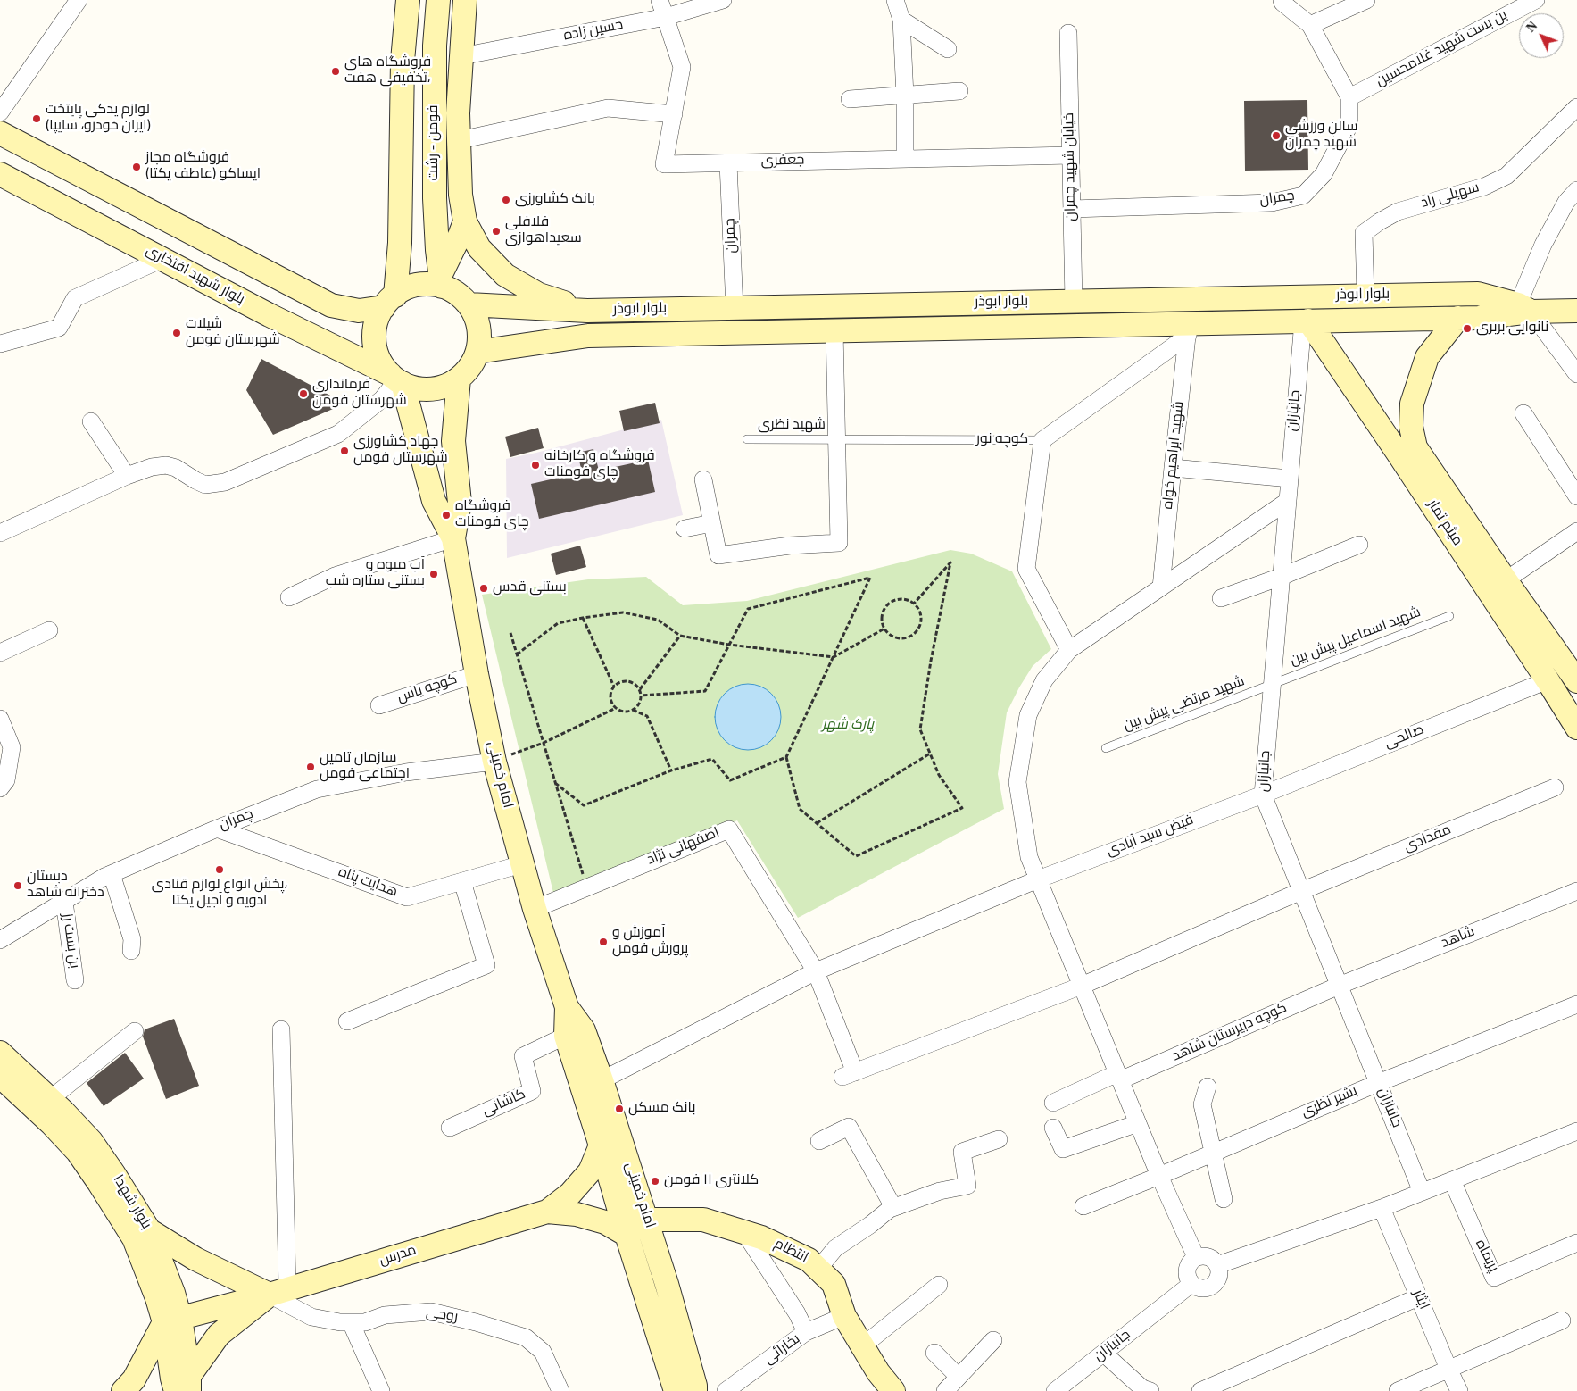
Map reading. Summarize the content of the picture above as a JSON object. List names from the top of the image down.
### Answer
{
  "streets": {
    "street": [
      "حسین زاده",
      "بن بست شهید غلامحسین",
      "فومن - رشت",
      "جعفری",
      "خیابان شهید چمران",
      "سهیلی راد",
      "چمران",
      "بلوار شهید افتخاری",
      "بلوار ابوذر",
      "جانبازان",
      "کوچه نور",
      "شهید ابراهیم خواه",
      "میثم تمار",
      "کوچه یاس",
      "صالحی",
      "امام خمینی",
      "فیض سید آبادی",
      "مقدادی",
      "اصفهانی نژاد",
      "هدایت پناه",
      "شاهد",
      "بن بست رز",
      "کوچه دبیرستان شاهد",
      "بشیر نظری",
      "کاشانی",
      "بلوار شهدا",
      "انتظام",
      "مدرس",
      "پریماه",
      "ایثار",
      "روحی",
      "بخارائی"
    ],
    "lane": ["شهید نظری", "شهید اسماعیل پیش بین", "شهید مرتضی پیش بین"]
  },
  "crossings": [
    ["حسین زاده", "جعفری"],
    ["بن بست شهید غلامحسین", "چمران"],
    ["فومن - رشت", "بلوار شهید افتخاری"],
    ["فومن - رشت", "بلوار ابوذر"],
    ["فومن - رشت", "امام خمینی"],
    ["جعفری", "خیابان شهید چمران"],
    ["جعفری", "چمران"],
    ["خیابان شهید چمران", "چمران"],
    ["خیابان شهید چمران", "بلوار ابوذر"],
    ["سهیلی راد", "بلوار ابوذر"],
    ["چمران", "بلوار ابوذر"],
    ["چمران", "امام خمینی"],
    ["چمران", "هدایت پناه"],
    ["چمران", "بن بست رز"],
    ["بلوار شهید افتخاری", "بلوار ابوذر"],
    ["بلوار شهید افتخاری", "امام خمینی"],
    ["بلوار ابوذر", "جانبازان"],
    ["بلوار ابوذر", "کوچه نور"],
    ["بلوار ابوذر", "شهید ابراهیم خواه"],
    ["بلوار ابوذر", "میثم تمار"],
    ["بلوار ابوذر", "امام خمینی"],
    ["جانبازان", "میثم تمار"],
    ["جانبازان", "شهید اسماعیل پیش بین"],
    ["جانبازان", "شهید مرتضی پیش بین"],
    ["جانبازان", "صالحی"],
    ["جانبازان", "فیض سید آبادی"],
    ["جانبازان", "مقدادی"],
    ["جانبازان", "شاهد"],
    ["جانبازان", "کوچه دبیرستان شاهد"],
    ["جانبازان", "بشیر نظری"],
    ["شهید نظری", "کوچه نور"],
    ["کوچه نور", "شهید ابراهیم خواه"],
    ["میثم تمار", "صالحی"],
    ["شهید اسماعیل پیش بین", "شهید مرتضی پیش بین"],
    ["کوچه یاس", "امام خمینی"],
    ["صالحی", "فیض سید آبادی"],
    ["امام خمینی", "اصفهانی نژاد"],
    ["امام خمینی", "هدایت پناه"],
    ["امام خمینی", "کاشانی"],
    ["امام خمینی", "انتظام"],
    ["امام خمینی", "مدرس"],
    ["مقدادی", "اصفهانی نژاد"],
    ["شاهد", "کوچه دبیرستان شاهد"],
    ["بلوار شهدا", "مدرس"],
    ["انتظام", "بخارائی"],
    ["مدرس", "روحی"]
  ],
  "parks": ["پارک شهر"],
  "places": [
    "فروشگاه های تخفیفی هفت،",
    "لوازم یدکی پایتخت (ایران خودرو، سایپا)",
    "سالن ورزشی شهید چمران",
    "فروشگاه مجاز ایساکو (عاطف یکتا)",
    "بانک کشاورزی",
    "فلافلی سعیداهوازی",
    "نانوایی بربری",
    "شیلات شهرستان فومن",
    "فرمانداری شهرستان فومن",
    "جهاد کشاورزی شهرستان فومن",
    "فروشگاه و کارخانه چای فومنات",
    "فروشگاه چای فومنات",
    "آب میوه و بستنی ستاره شب",
    "بستنی قدس",
    "سازمان تامین اجتماعی فومن",
    "پخش انواع لوازم قنادی، ادویه و آجیل یکتا",
    "دبستان دخترانه شاهد",
    "آموزش و پرورش فومن",
    "بانک مسکن",
    "کلانتری ۱۱ فومن"
  ],
  "north": "top left"
}
